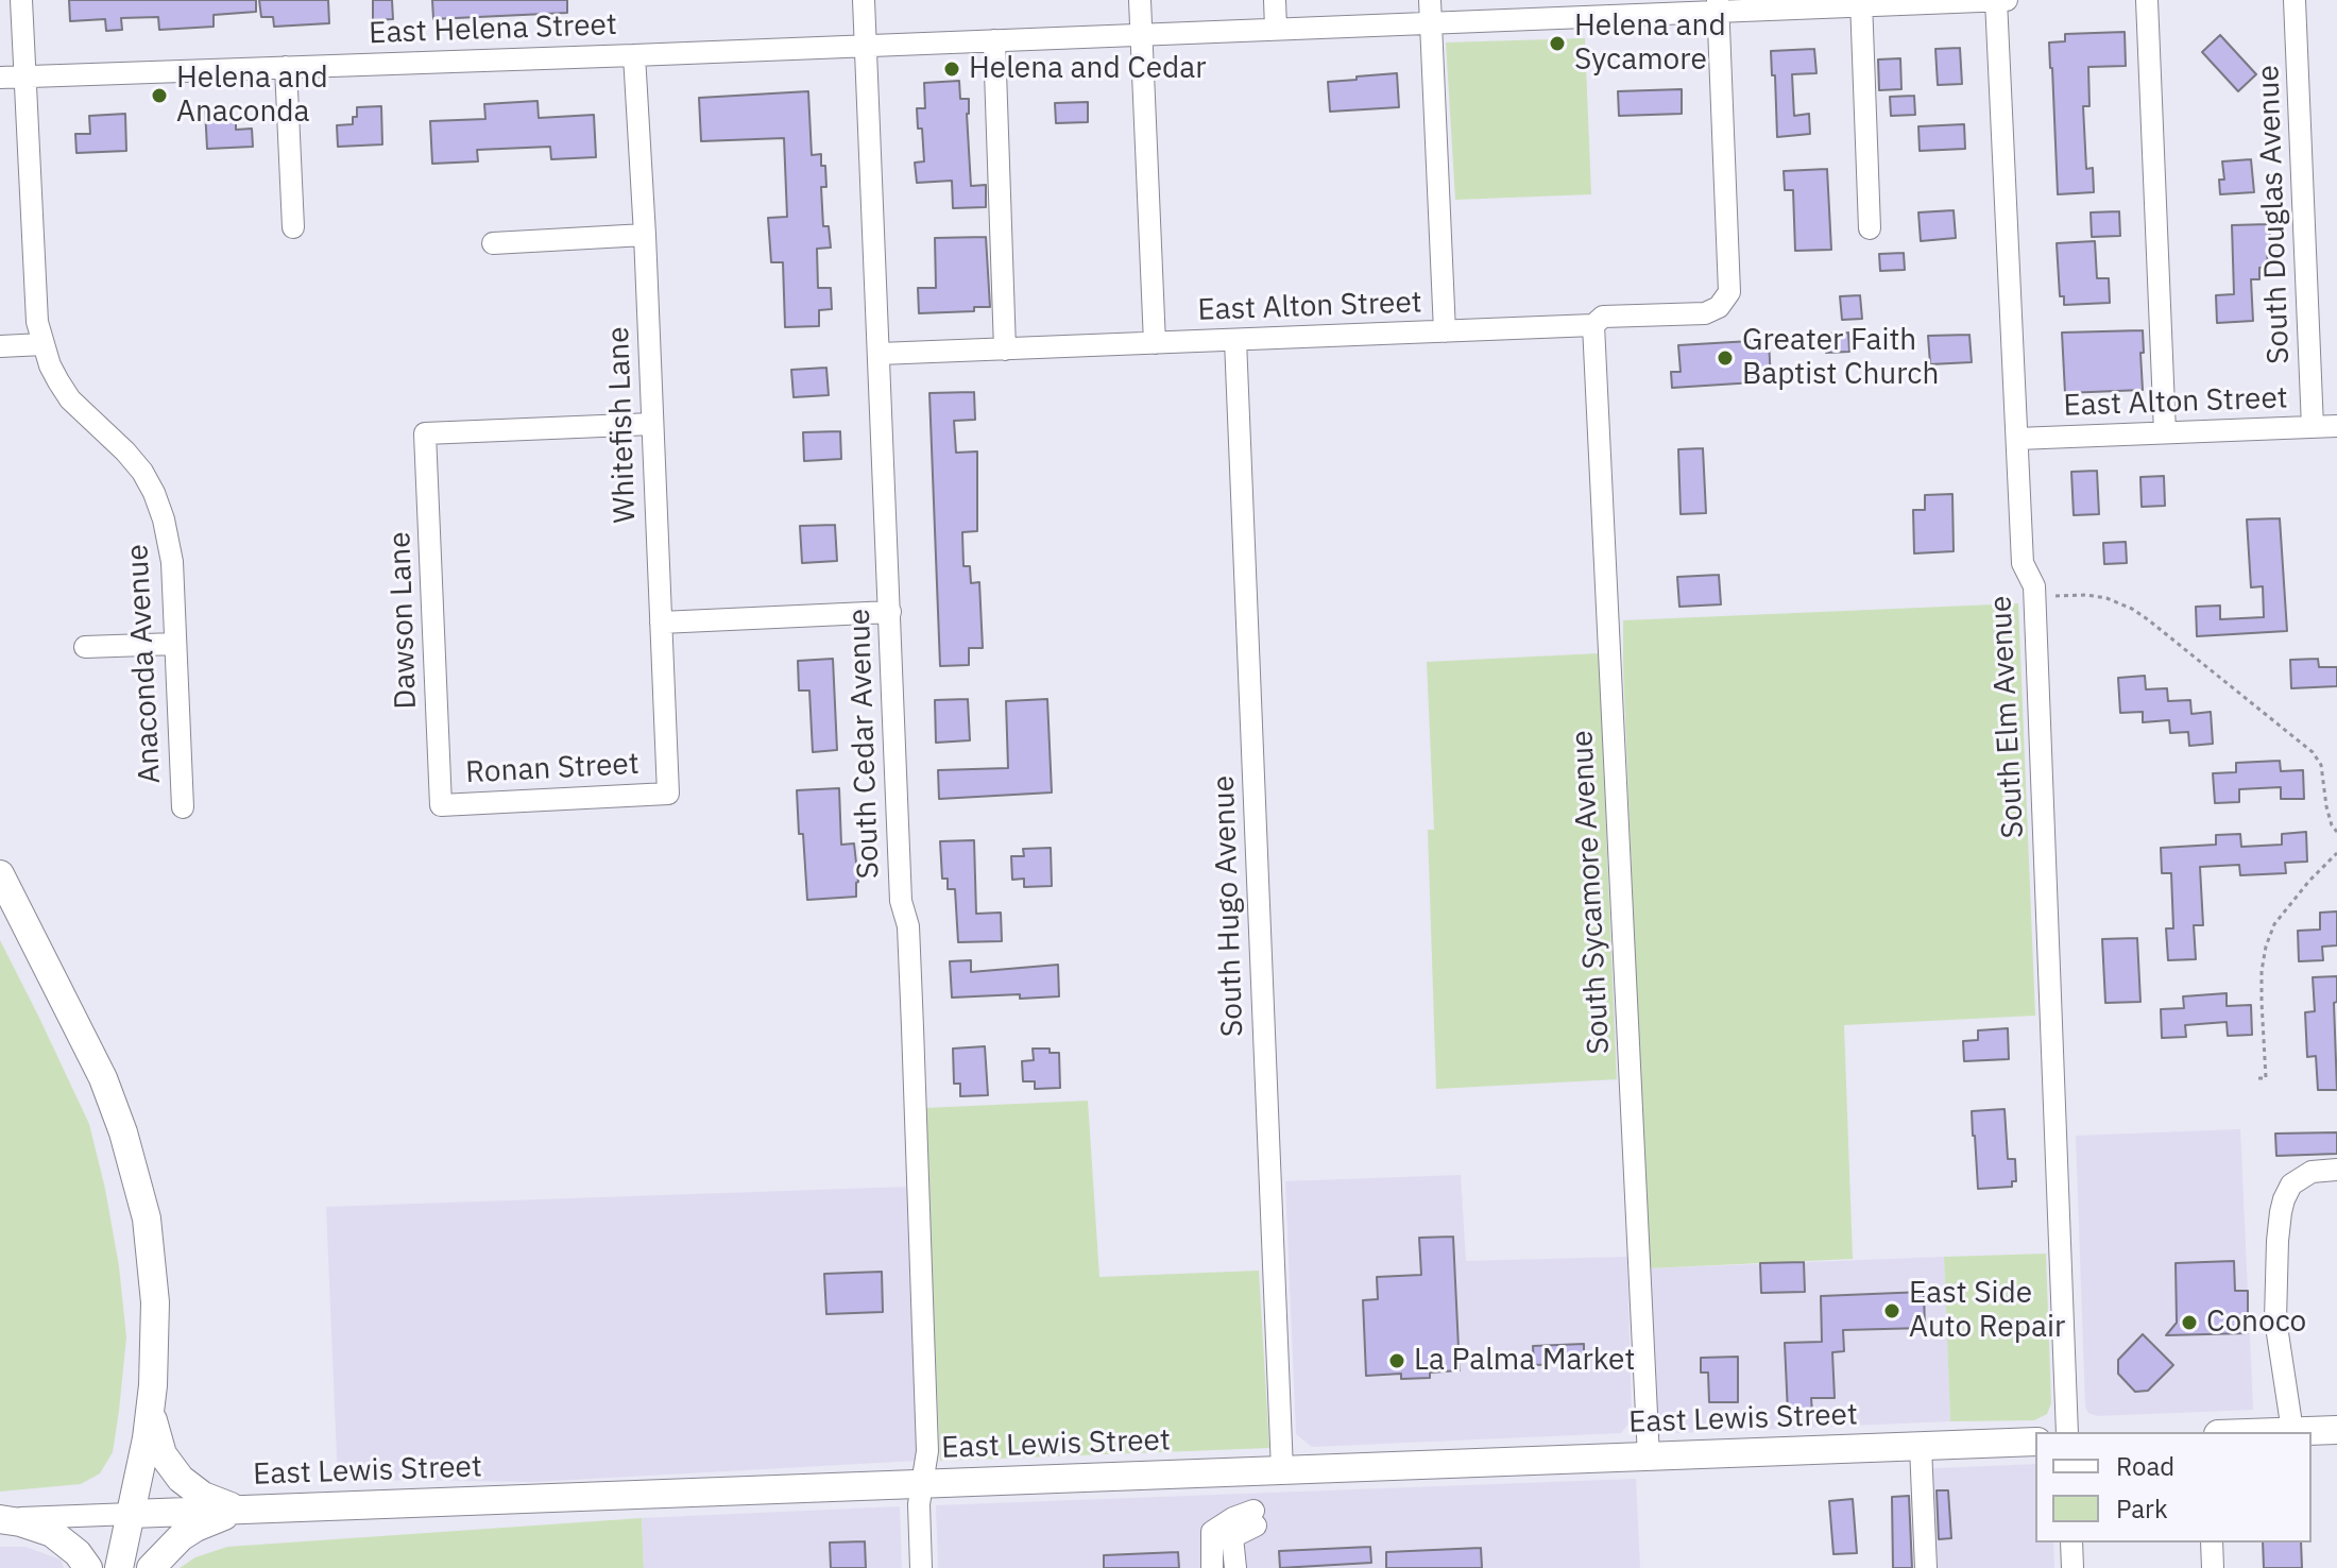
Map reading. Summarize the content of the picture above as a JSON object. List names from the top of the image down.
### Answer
{
  "streets": {
    "main road": ["East Lewis Street"],
    "street": [
      "East Helena Street",
      "South Douglas Avenue",
      "East Alton Street",
      "Whitefish Lane",
      "Dawson Lane",
      "Anaconda Avenue",
      "South Elm Avenue",
      "South Cedar Avenue",
      "Ronan Street",
      "South Sycamore Avenue",
      "South Hugo Avenue"
    ]
  },
  "crossings": [
    ["East Helena Street", "East Alton Street"],
    ["East Helena Street", "Whitefish Lane"],
    ["East Helena Street", "Anaconda Avenue"],
    ["East Helena Street", "South Elm Avenue"],
    ["East Helena Street", "South Cedar Avenue"],
    ["South Douglas Avenue", "East Alton Street"],
    ["East Alton Street", "South Elm Avenue"],
    ["East Alton Street", "South Cedar Avenue"],
    ["East Alton Street", "South Sycamore Avenue"],
    ["East Alton Street", "South Hugo Avenue"],
    ["Whitefish Lane", "Dawson Lane"],
    ["Whitefish Lane", "Ronan Street"],
    ["Dawson Lane", "Ronan Street"],
    ["South Cedar Avenue", "East Lewis Street"],
    ["South Sycamore Avenue", "East Lewis Street"],
    ["South Hugo Avenue", "East Lewis Street"]
  ],
  "places": [
    "Helena and Sycamore",
    "Helena and Cedar",
    "Helena and Anaconda",
    "Greater Faith Baptist Church",
    "East Side Auto Repair",
    "Conoco",
    "La Palma Market"
  ],
  "legend": ["Road", "Park"]
}
